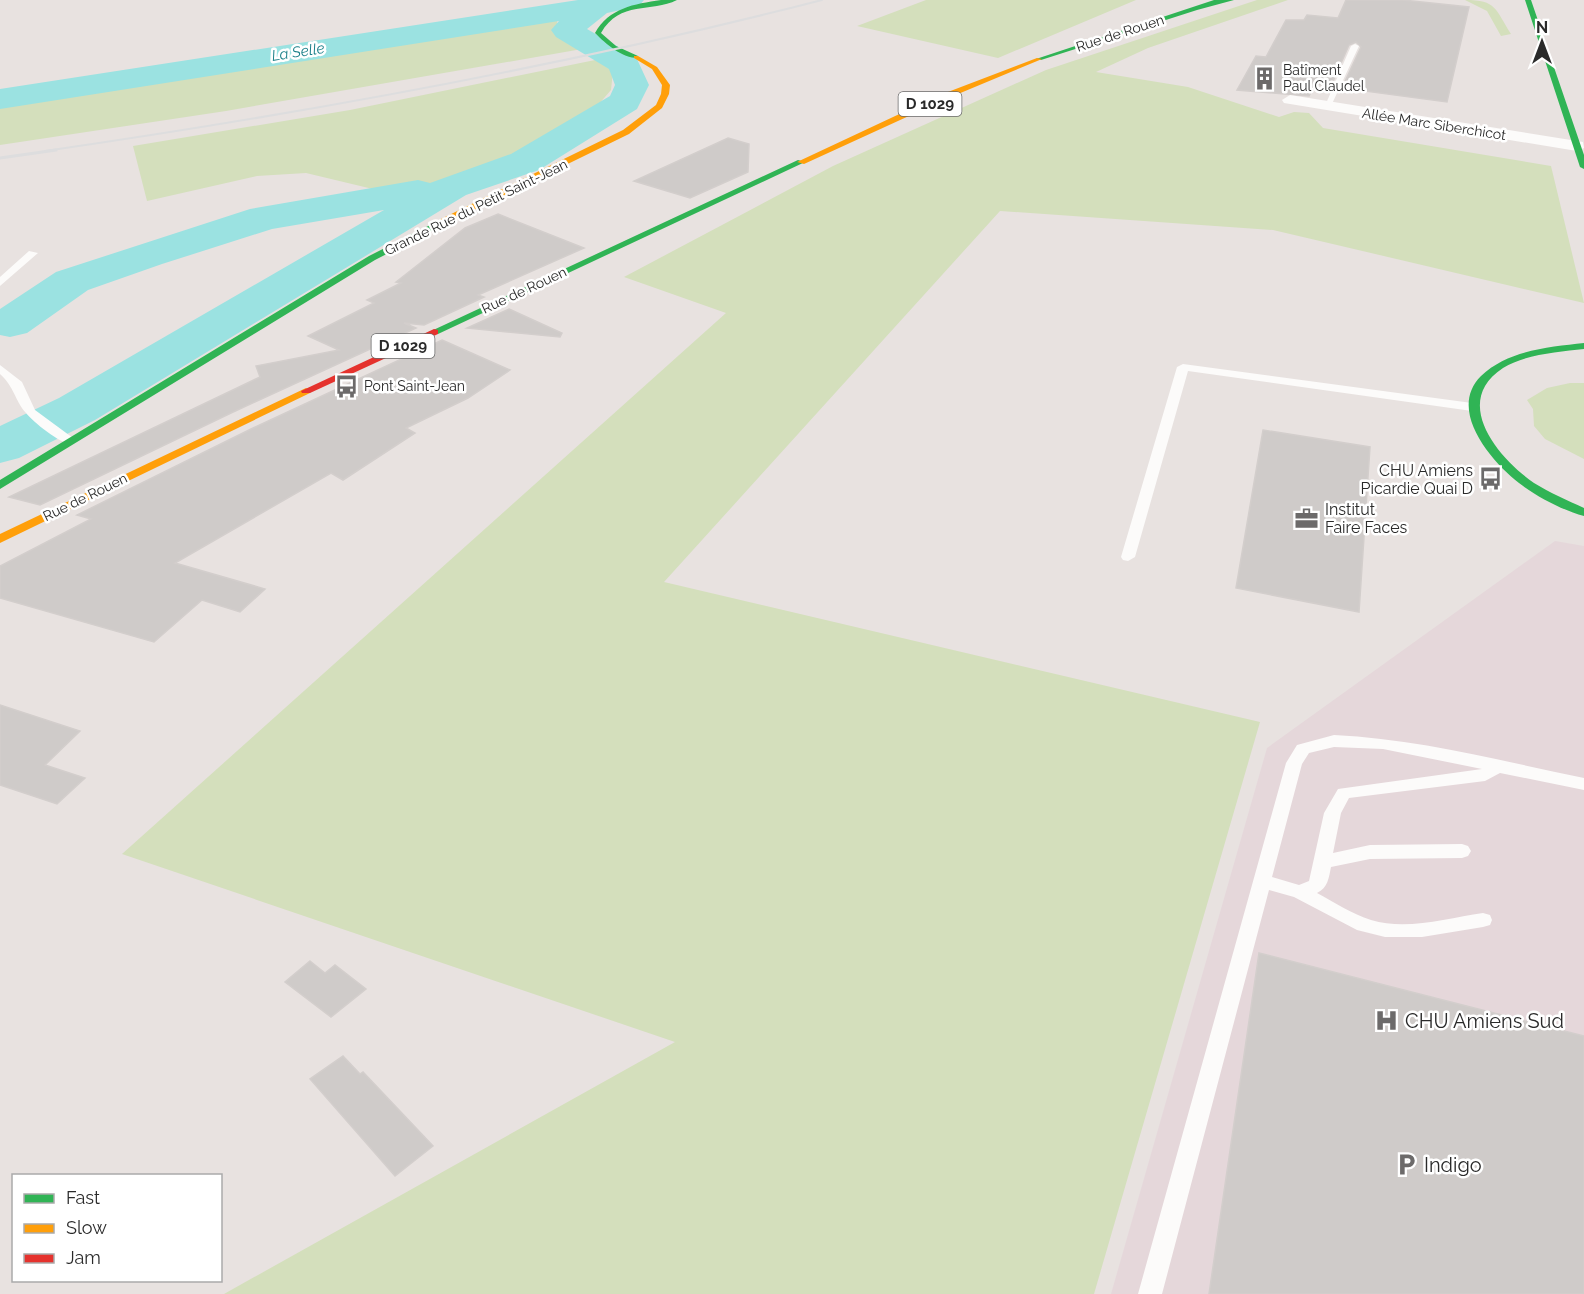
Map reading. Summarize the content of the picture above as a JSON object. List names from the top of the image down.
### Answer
{
  "streets": {
    "street": [
      "Rue de Rouen",
      "D 1029",
      "Allée Marc Siberchicot",
      "Grande Rue du Petit Saint-Jean"
    ]
  },
  "water": ["La Selle"],
  "places": {
    "building": ["Batîment Paul Claudel"],
    "bus stop": ["Pont Saint-Jean", "CHU Amiens Picardie Quai D"],
    "office": ["Institut Faire Faces"],
    "hospital": ["CHU Amiens Sud"],
    "parking": ["Indigo"]
  },
  "legend": ["Fast", "Slow", "Jam"],
  "north": "top"
}
